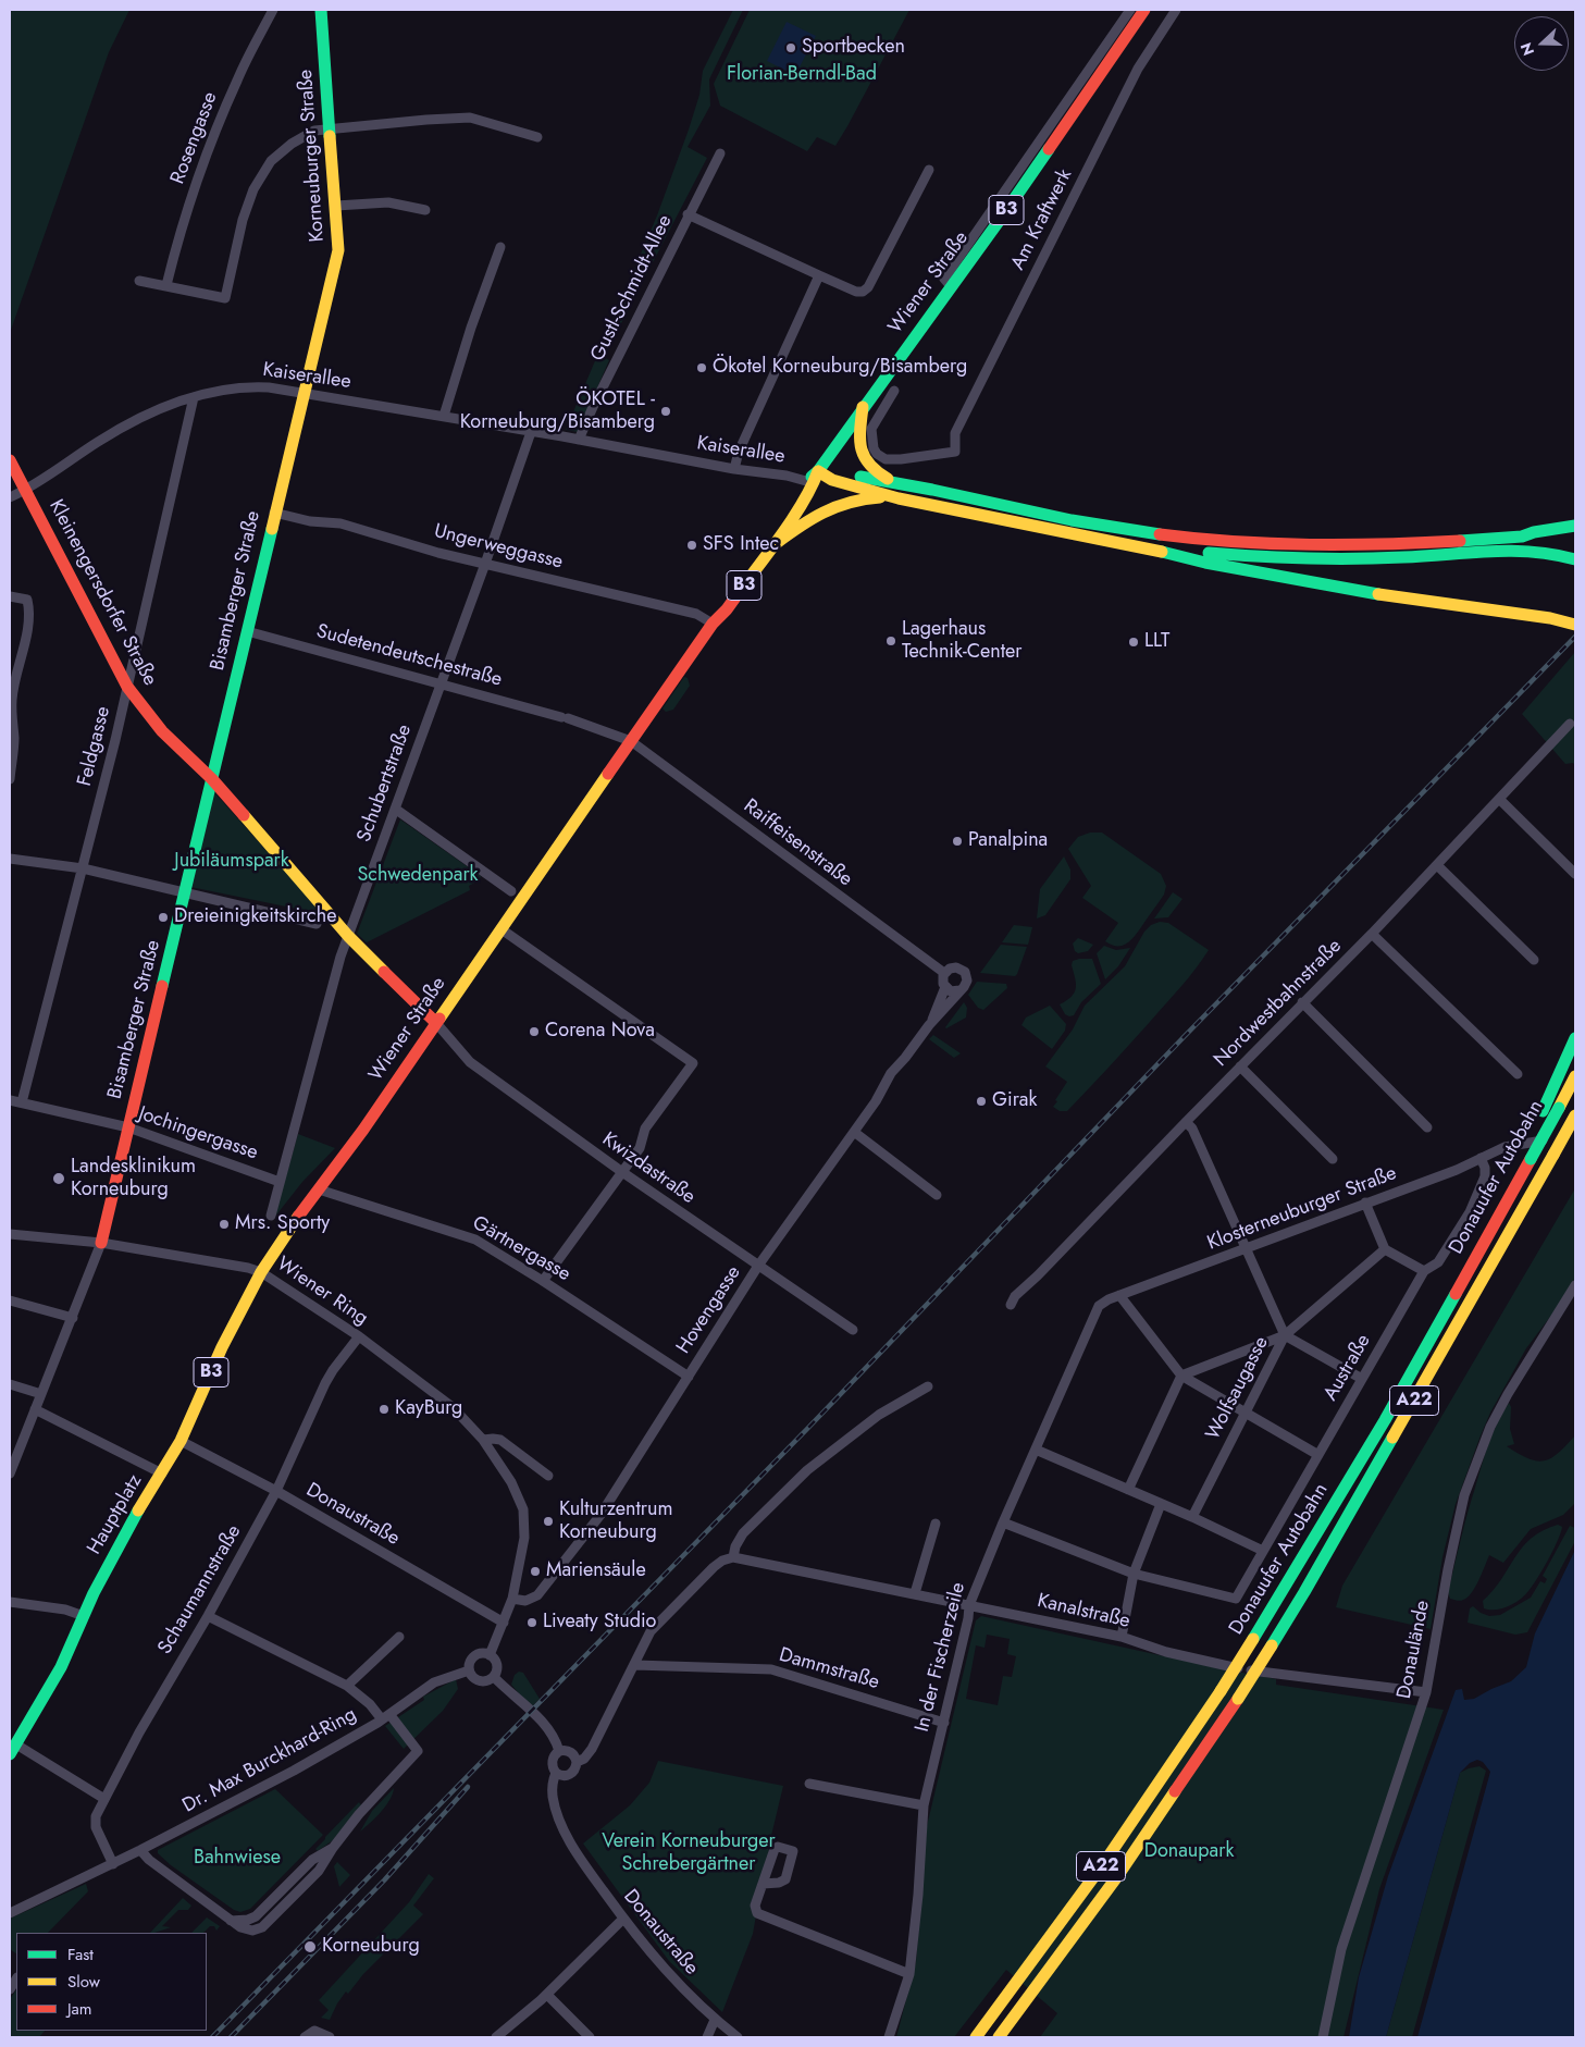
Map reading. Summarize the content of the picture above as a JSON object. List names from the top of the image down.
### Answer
{
  "streets": {
    "main road": [
      "Korneuburger Straße",
      "B3",
      "Wiener Straße",
      "Bisamberger Straße",
      "Kleinengersdorfer Straße",
      "Donauufer Autobahn",
      "A22",
      "Hauptplatz"
    ],
    "street": [
      "Rosengasse",
      "Am Kraftwerk",
      "Gustl-Schmidt-Allee",
      "Kaiserallee",
      "Ungerweggasse",
      "Sudetendeutschestraße",
      "Feldgasse",
      "Schubertstraße",
      "Raiffeisenstraße",
      "Nordwestbahnstraße",
      "Jochingergasse",
      "Kwizdastraße",
      "Klosterneuburger Straße",
      "Gärtnergasse",
      "Wiener Ring",
      "Hovengasse",
      "Austraße",
      "Wolfsaugasse",
      "Donaustraße",
      "Schaumannstraße",
      "Kanalstraße",
      "Donaulände",
      "In der Fischerzeile",
      "Dammstraße",
      "Dr. Max Burckhard-Ring"
    ]
  },
  "crossings": [
    ["Korneuburger Straße", "Kaiserallee"],
    ["Korneuburger Straße", "Bisamberger Straße"],
    ["B3", "Hauptplatz"],
    ["Wiener Straße", "Kaiserallee"],
    ["Wiener Straße", "Ungerweggasse"],
    ["Wiener Straße", "Kleinengersdorfer Straße"],
    ["Wiener Straße", "Sudetendeutschestraße"],
    ["Wiener Straße", "Raiffeisenstraße"],
    ["Wiener Straße", "Kwizdastraße"],
    ["Wiener Straße", "Gärtnergasse"],
    ["Wiener Straße", "Wiener Ring"],
    ["Wiener Straße", "Hauptplatz"],
    ["Wiener Straße", "Donaustraße"],
    ["Gustl-Schmidt-Allee", "Kaiserallee"],
    ["Kaiserallee", "Bisamberger Straße"],
    ["Kaiserallee", "Kleinengersdorfer Straße"],
    ["Kaiserallee", "Feldgasse"],
    ["Kaiserallee", "Schubertstraße"],
    ["Ungerweggasse", "Bisamberger Straße"],
    ["Ungerweggasse", "Schubertstraße"],
    ["Bisamberger Straße", "Kleinengersdorfer Straße"],
    ["Bisamberger Straße", "Sudetendeutschestraße"],
    ["Bisamberger Straße", "Jochingergasse"],
    ["Bisamberger Straße", "Wiener Ring"],
    ["Kleinengersdorfer Straße", "Feldgasse"],
    ["Kleinengersdorfer Straße", "Schubertstraße"],
    ["Kleinengersdorfer Straße", "Kwizdastraße"],
    ["Sudetendeutschestraße", "Schubertstraße"],
    ["Sudetendeutschestraße", "Raiffeisenstraße"],
    ["Feldgasse", "Jochingergasse"],
    ["Schubertstraße", "Jochingergasse"],
    ["Raiffeisenstraße", "Hovengasse"],
    ["Kwizdastraße", "Hovengasse"],
    ["Klosterneuburger Straße", "Austraße"],
    ["Klosterneuburger Straße", "In der Fischerzeile"],
    ["Gärtnergasse", "Hovengasse"],
    ["Wiener Ring", "Schaumannstraße"],
    ["Donaustraße", "Schaumannstraße"],
    ["Schaumannstraße", "Dr. Max Burckhard-Ring"],
    ["Kanalstraße", "Donaulände"],
    ["Kanalstraße", "In der Fischerzeile"],
    ["In der Fischerzeile", "Dammstraße"]
  ],
  "parks": [
    "Florian-Berndl-Bad",
    "Jubiläumspark",
    "Schwedenpark",
    "Verein Korneuburger Schrebergärtner",
    "Donaupark",
    "Bahnwiese"
  ],
  "places": [
    "Sportbecken",
    "Ökotel Korneuburg/Bisamberg",
    "ÖKOTEL - Korneuburg/Bisamberg",
    "SFS Intec",
    "Lagerhaus Technik-Center",
    "LLT",
    "Panalpina",
    "Dreieinigkeitskirche",
    "Corena Nova",
    "Girak",
    "Landesklinikum Korneuburg",
    "Mrs. Sporty",
    "KayBurg",
    "Kulturzentrum Korneuburg",
    "Mariensäule",
    "Liveaty Studio",
    "Korneuburg"
  ],
  "legend": ["Fast", "Slow", "Jam"],
  "north": "left"
}
